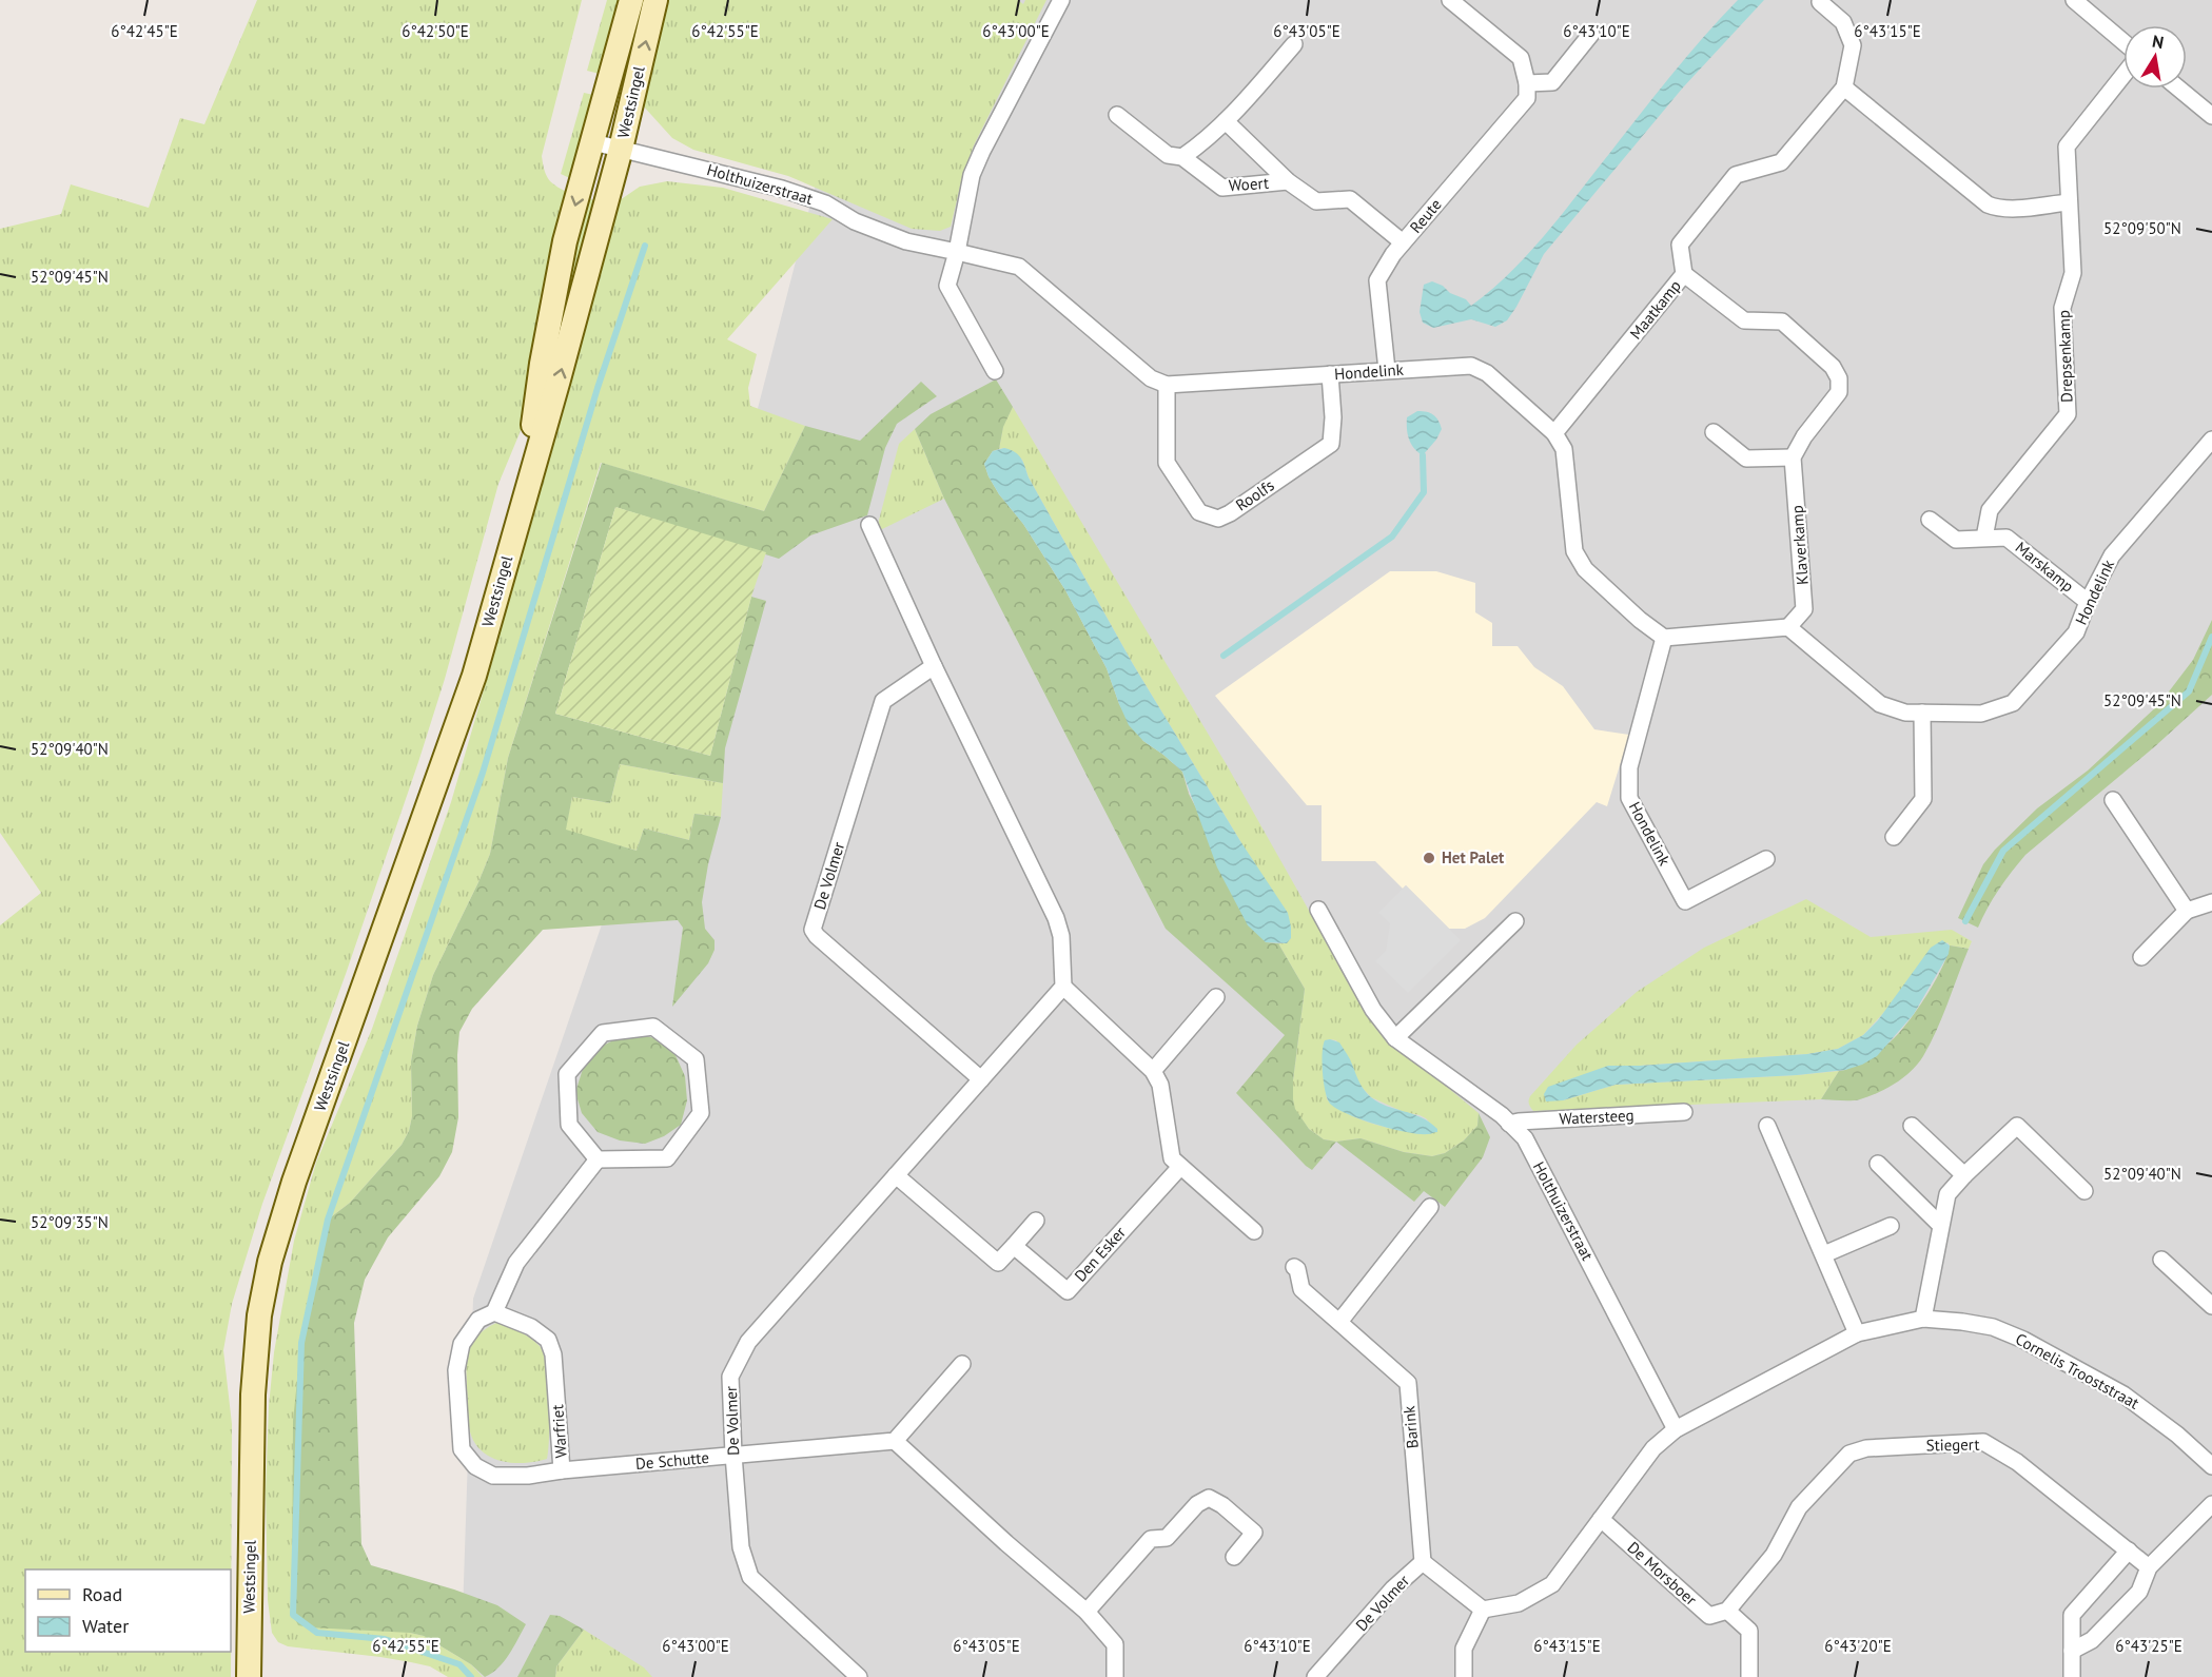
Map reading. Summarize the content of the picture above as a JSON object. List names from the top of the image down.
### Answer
{
  "streets": {
    "main road": ["Westsingel"],
    "street": [
      "Holthuizerstraat",
      "Woert",
      "Reute",
      "Maatkamp",
      "Drepsenkamp",
      "Hondelink",
      "Roolfs",
      "Klaverkamp",
      "Marskamp",
      "De Volmer",
      "Watersteeg",
      "Den Esker",
      "Cornelis Trooststraat",
      "Barink",
      "Warfriet",
      "Stiegert",
      "De Schutte",
      "De Morsboer"
    ]
  },
  "crossings": [
    ["Westsingel", "Holthuizerstraat"],
    ["Holthuizerstraat", "Watersteeg"],
    ["Holthuizerstraat", "Cornelis Trooststraat"],
    ["Woert", "Reute"],
    ["Reute", "Hondelink"],
    ["Maatkamp", "Hondelink"],
    ["Drepsenkamp", "Marskamp"],
    ["Hondelink", "Roolfs"],
    ["Hondelink", "Klaverkamp"],
    ["Hondelink", "Marskamp"],
    ["De Volmer", "Barink"],
    ["De Volmer", "De Schutte"],
    ["Cornelis Trooststraat", "De Morsboer"],
    ["Warfriet", "De Schutte"],
    ["Stiegert", "De Morsboer"]
  ],
  "places": ["Het Palet"],
  "legend": ["Road", "Water"],
  "north": "top",
  "coordinates": [
    "6°42'45\"E",
    "6°42'50\"E",
    "6°42'55\"E",
    "6°43'00\"E",
    "6°43'05\"E",
    "6°43'10\"E",
    "6°43'15\"E",
    "52°09'50\"N",
    "52°09'45\"N",
    "52°09'40\"N",
    "52°09'35\"N",
    "6°43'20\"E",
    "6°43'25\"E"
  ]
}
